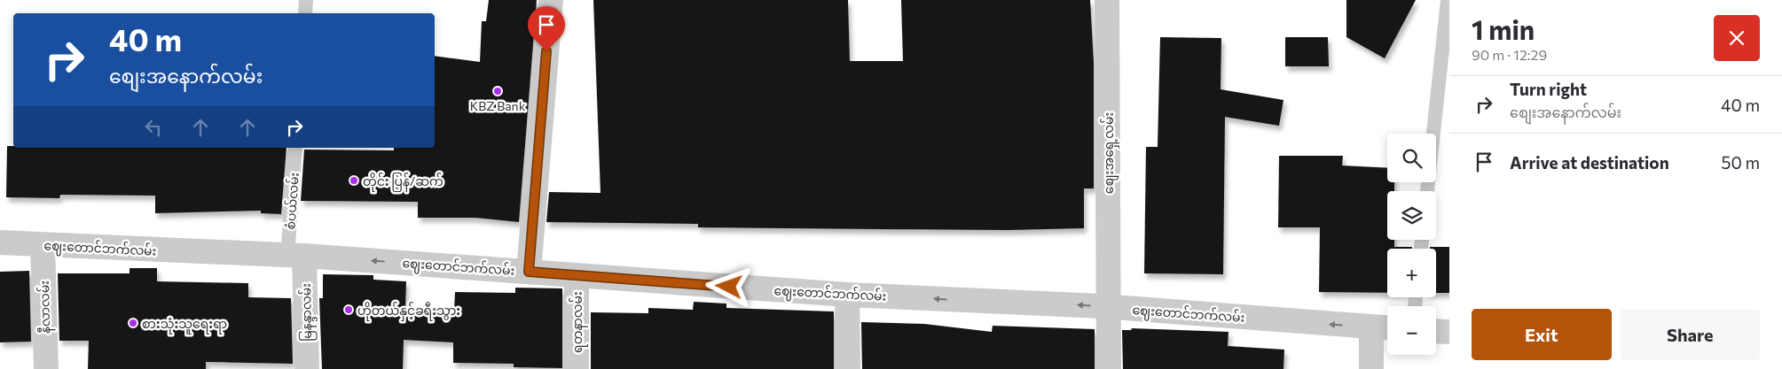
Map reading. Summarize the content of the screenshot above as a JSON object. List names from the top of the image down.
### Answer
{
  "streets": {
    "street": [
      "စျေးအရှေ့လမ်း",
      "ဈေးတောင်ဘက်လမ်း",
      "နီလာလမ်း",
      "မြနန္ဒာလမ်း",
      "ရတနာလမ်း"
    ],
    "lane": ["စံပယ်လမ်း"]
  },
  "crossings": [
    ["စျေးအရှေ့လမ်း", "ဈေးတောင်ဘက်လမ်း"],
    ["စံပယ်လမ်း", "ဈေးတောင်ဘက်လမ်း"],
    ["စံပယ်လမ်း", "မြနန္ဒာလမ်း"],
    ["ဈေးတောင်ဘက်လမ်း", "နီလာလမ်း"],
    ["ဈေးတောင်ဘက်လမ်း", "မြနန္ဒာလမ်း"],
    ["ဈေးတောင်ဘက်လမ်း", "ရတနာလမ်း"]
  ],
  "one_way": ["ဈေးတောင်ဘက်လမ်း"],
  "places": [
    "KBZ Bank",
    "တိုင်း ပြန်/ဆက်",
    "ဟိုတယ်နှင့်ခရီးသွား",
    "စားသုံးသူရေးရာ"
  ],
  "page": {
    "heading": ["1 min", "90 m · 12:29"],
    "turn": ["40 m", "စျေးအနောက်လမ်း"],
    "list": [
      {
        "name": "Turn right",
        "note": "စျေးအနောက်လမ်း",
        "value": "40 m"
      },
      {
        "name": "Arrive at destination",
        "value": "50 m"
      }
    ],
    "map_buttons": ["+", "−"],
    "buttons": ["Exit", "Share"]
  }
}
